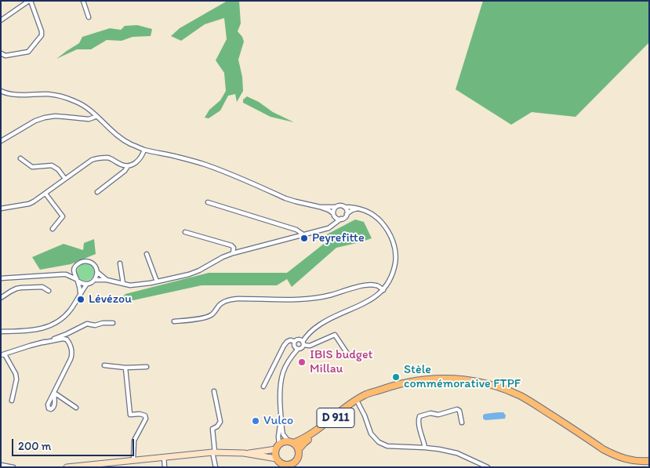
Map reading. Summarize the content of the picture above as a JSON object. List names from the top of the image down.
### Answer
{
  "streets": {
    "main road": ["D 911"]
  },
  "places": [
    "Peyrefitte",
    "Lévézou",
    "IBIS budget Millau",
    "Stèle commémorative FTPF",
    "Vulco"
  ],
  "scale_bar": "200 m"
}
